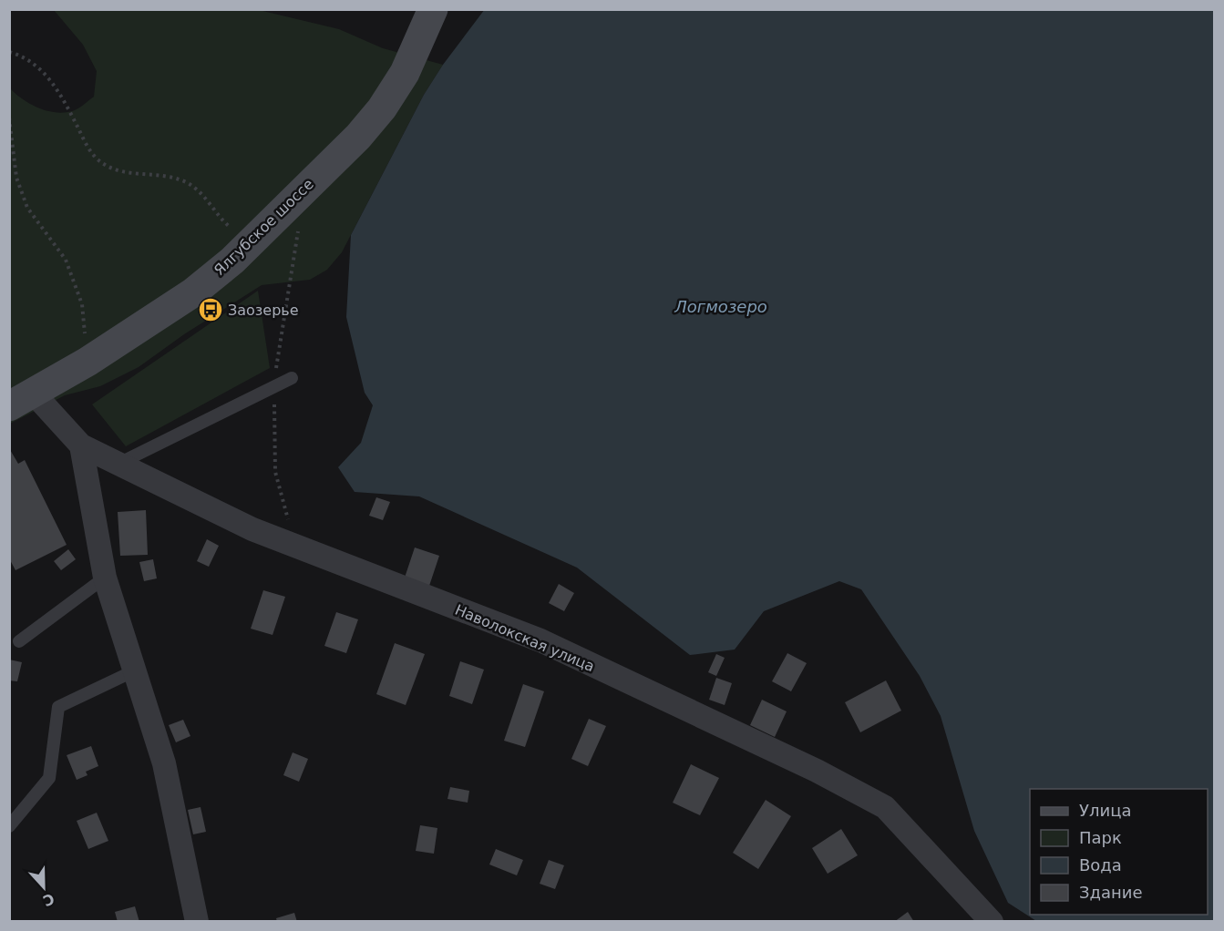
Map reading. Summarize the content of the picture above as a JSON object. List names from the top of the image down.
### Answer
{
  "streets": {
    "street": ["Ялгубское шоссе", "Наволокская улица"]
  },
  "crossings": [
    ["Ялгубское шоссе", "Наволокская улица"]
  ],
  "water": ["Логмозеро"],
  "places": {
    "bus stop": ["Заозерье"]
  },
  "legend": [
    "Улица",
    "Парк",
    "Вода",
    "Здание"
  ],
  "north": "bottom"
}
